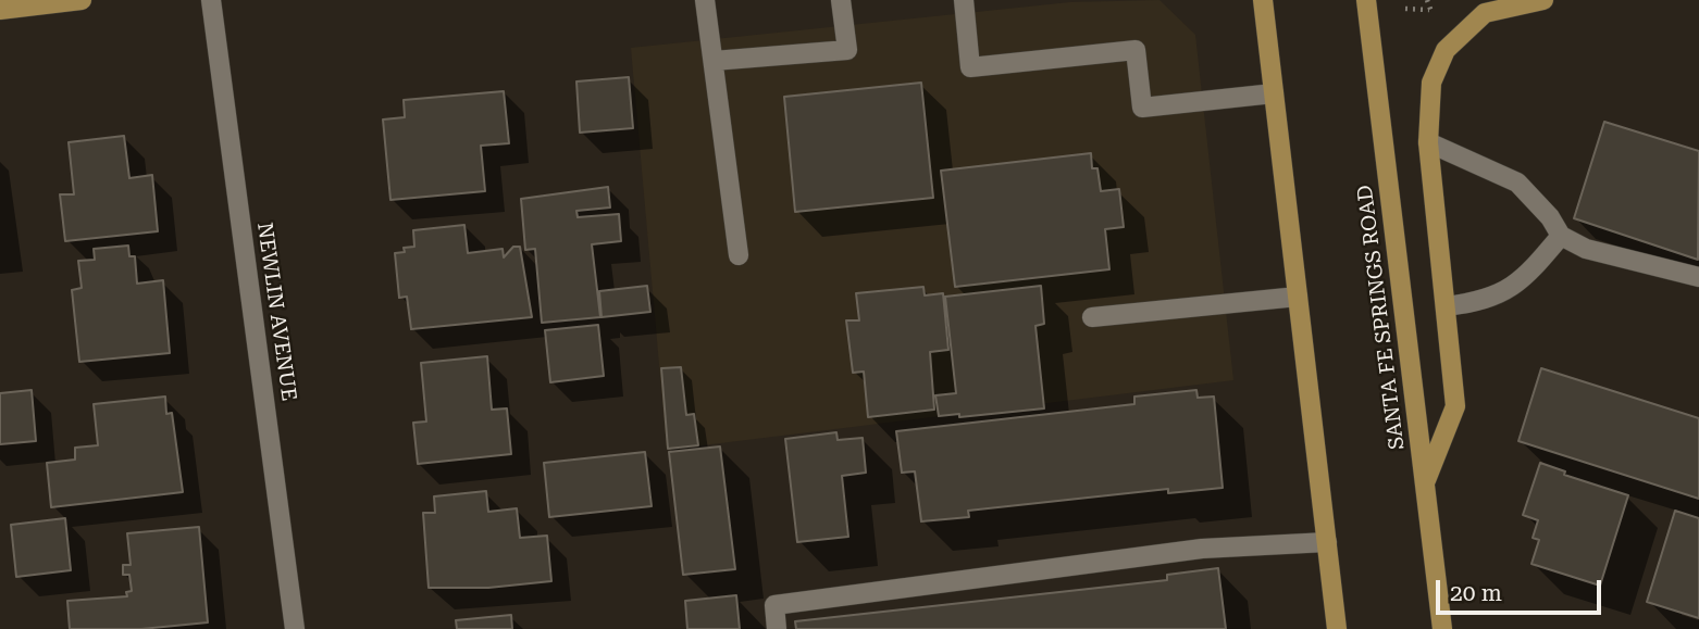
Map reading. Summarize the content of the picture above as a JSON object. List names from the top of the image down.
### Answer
{
  "streets": {
    "main road": ["SANTA FE SPRINGS ROAD"],
    "street": ["NEWLIN AVENUE"]
  },
  "scale_bar": "20 m"
}
